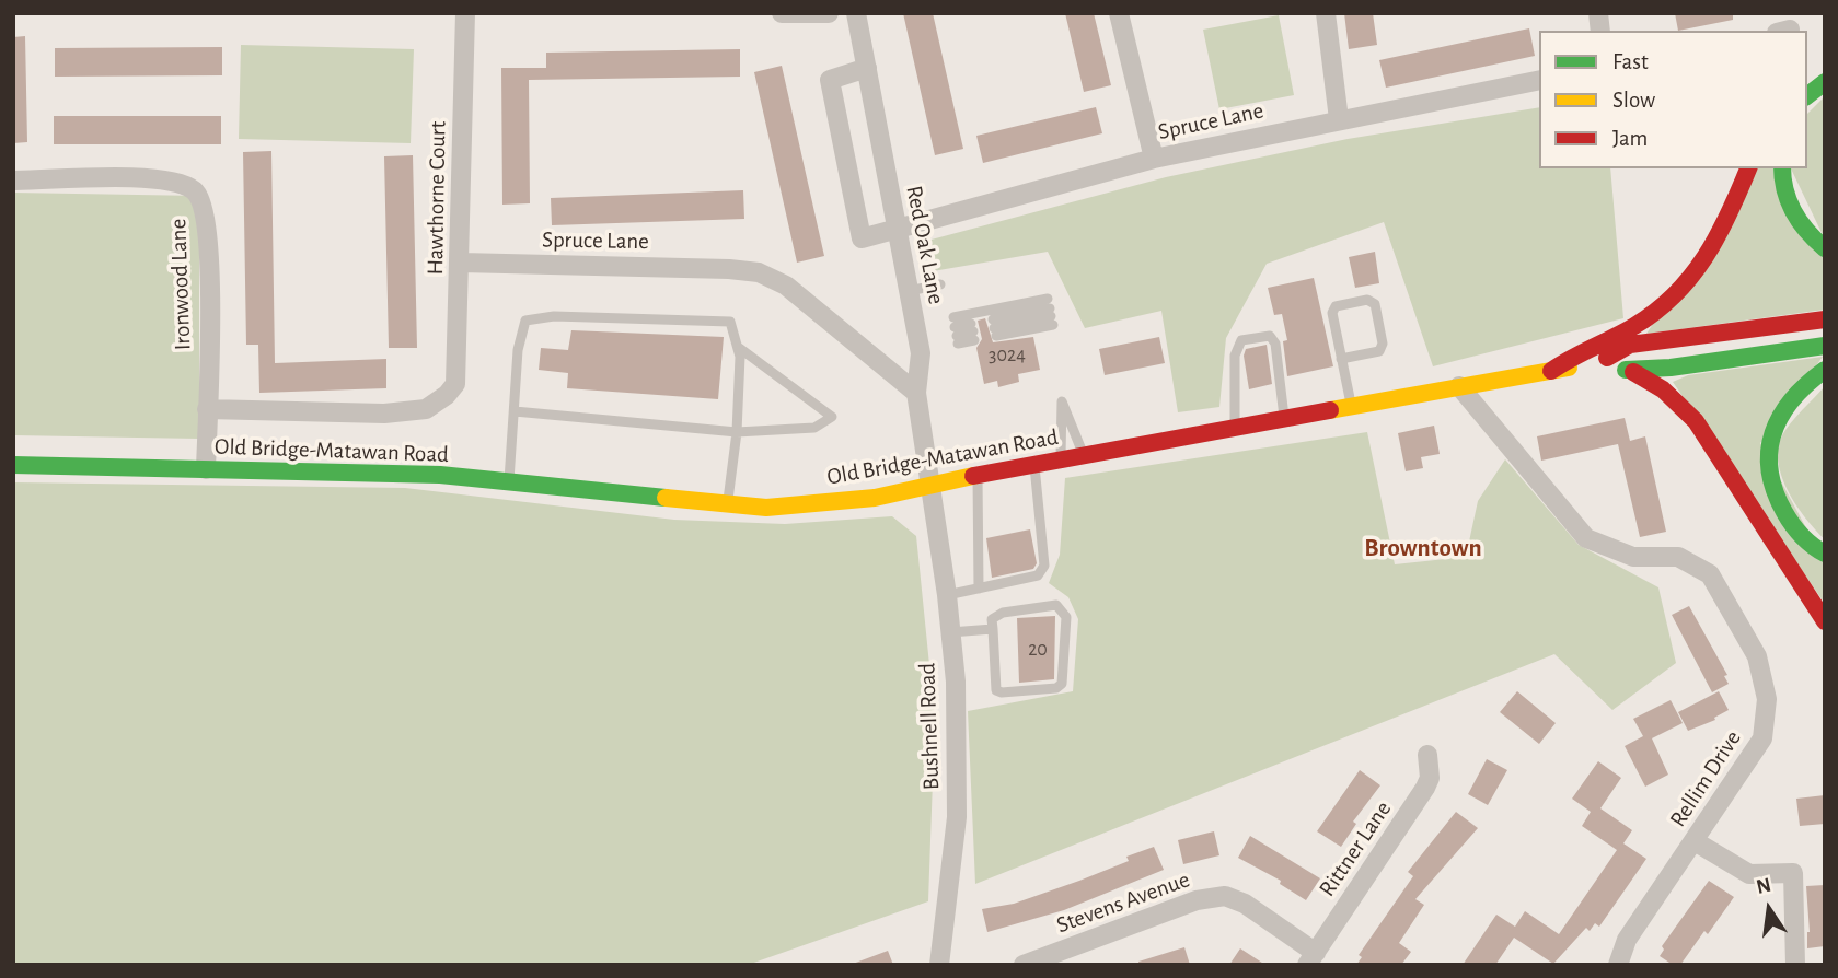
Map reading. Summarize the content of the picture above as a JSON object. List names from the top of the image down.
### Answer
{
  "streets": {
    "main road": ["Old Bridge-Matawan Road"],
    "street": [
      "Spruce Lane",
      "Hawthorne Court",
      "Red Oak Lane",
      "Ironwood Lane",
      "Bushnell Road",
      "Rellim Drive",
      "Rittner Lane",
      "Stevens Avenue"
    ]
  },
  "crossings": [
    ["Spruce Lane", "Hawthorne Court"],
    ["Spruce Lane", "Red Oak Lane"],
    ["Hawthorne Court", "Ironwood Lane"],
    ["Red Oak Lane", "Old Bridge-Matawan Road"],
    ["Red Oak Lane", "Bushnell Road"],
    ["Ironwood Lane", "Old Bridge-Matawan Road"],
    ["Old Bridge-Matawan Road", "Bushnell Road"],
    ["Old Bridge-Matawan Road", "Rellim Drive"],
    ["Rittner Lane", "Stevens Avenue"]
  ],
  "districts": ["Browntown"],
  "house_numbers": ["3024", "20"],
  "legend": ["Fast", "Slow", "Jam"],
  "north": "top"
}
